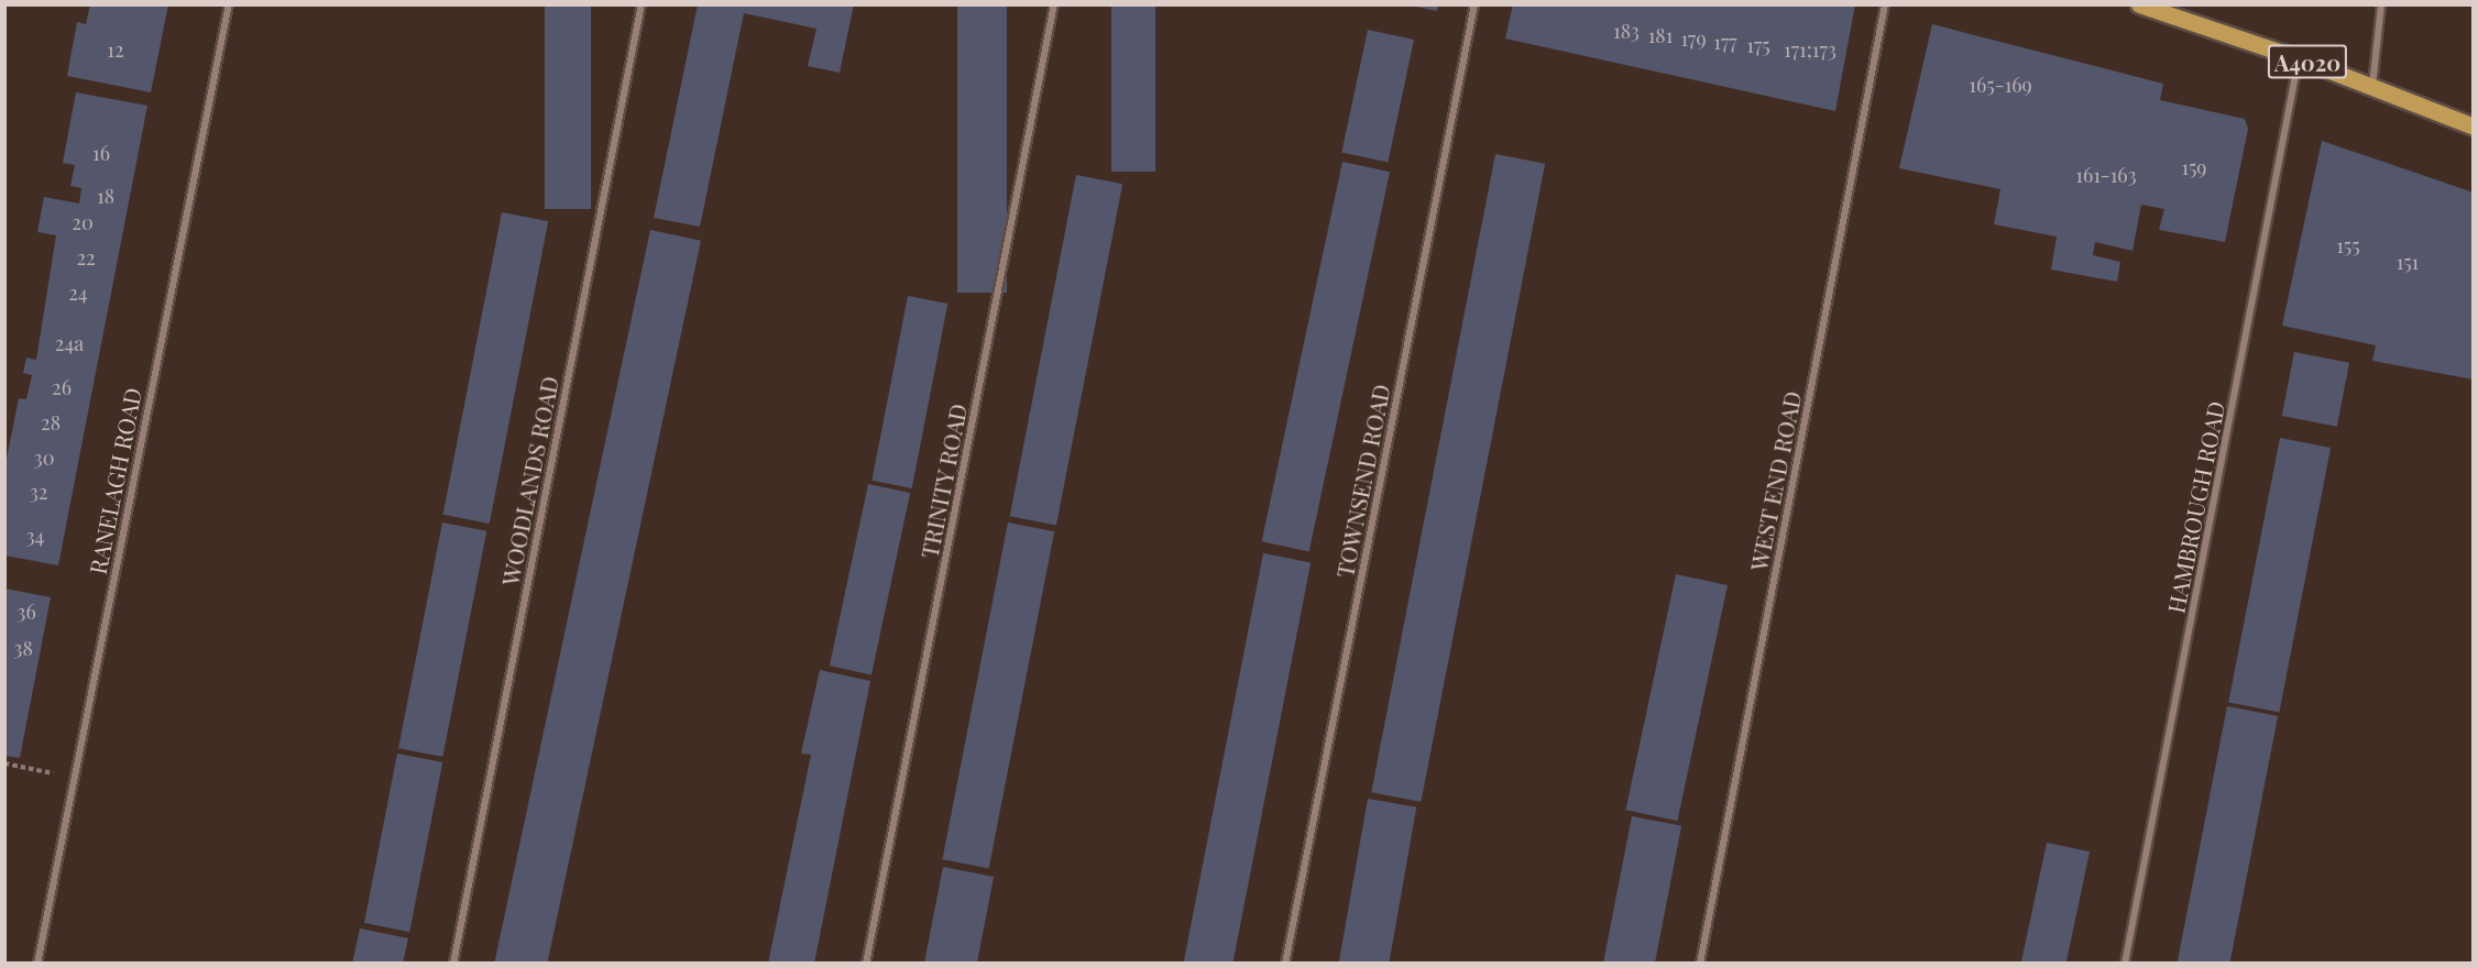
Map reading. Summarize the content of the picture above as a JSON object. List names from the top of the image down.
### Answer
{
  "streets": {
    "main road": ["A4020"],
    "street": [
      "RANELAGH ROAD",
      "WOODLANDS ROAD",
      "TRINITY ROAD",
      "TOWNSEND ROAD",
      "WEST END ROAD",
      "HAMBROUGH ROAD"
    ]
  },
  "crossings": [
    ["A4020", "HAMBROUGH ROAD"]
  ],
  "house_numbers": [
    "183",
    "181",
    "179",
    "177",
    "175",
    "12",
    "171;173",
    "165-169",
    "16",
    "159",
    "161-163",
    "18",
    "20",
    "155",
    "22",
    "151",
    "24",
    "24a",
    "26",
    "28",
    "30",
    "32",
    "34",
    "36",
    "38"
  ]
}
